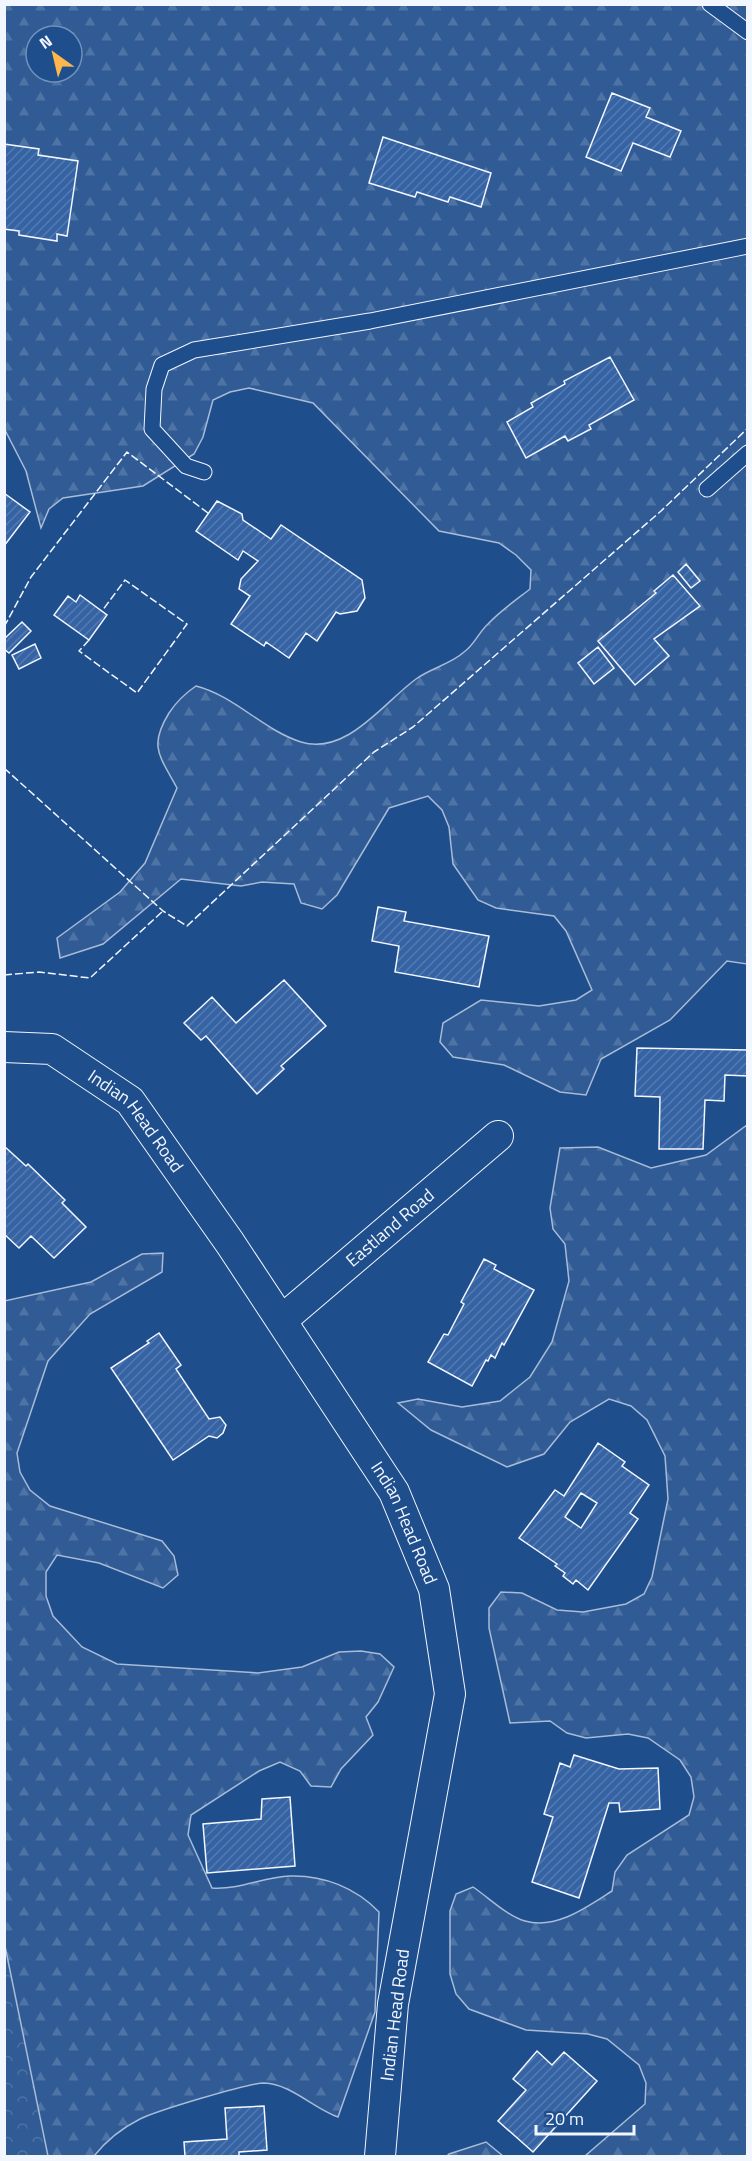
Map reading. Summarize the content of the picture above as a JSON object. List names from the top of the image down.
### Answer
{
  "streets": {
    "street": ["Indian Head Road", "Eastland Road"]
  },
  "crossings": [
    ["Indian Head Road", "Eastland Road"]
  ],
  "scale_bar": "20 m",
  "north": "top left"
}
